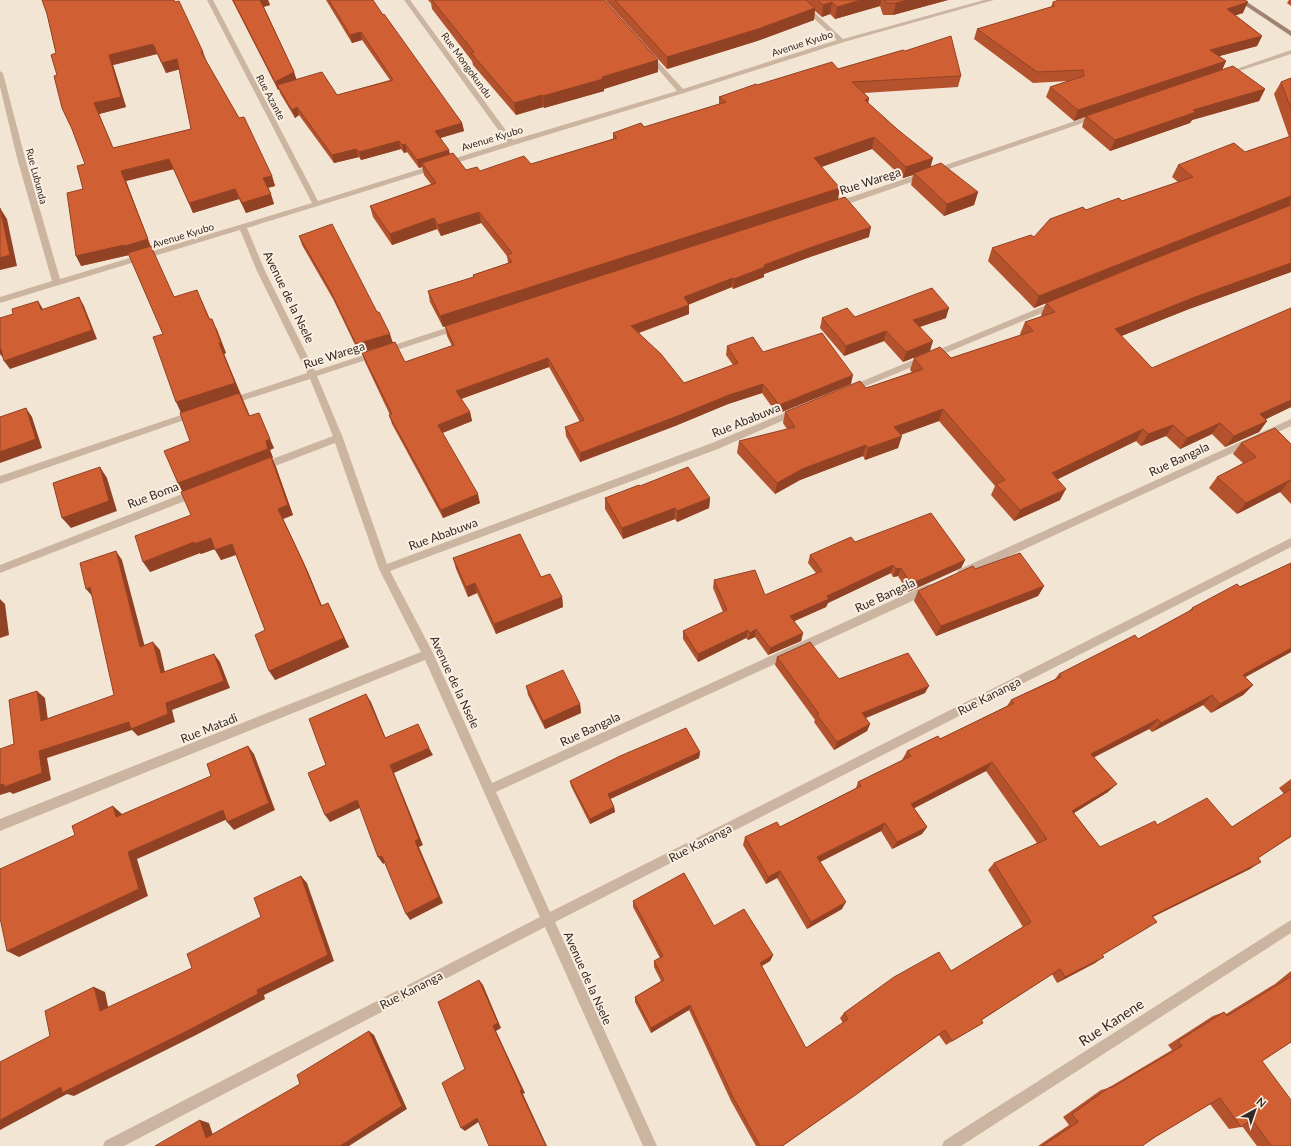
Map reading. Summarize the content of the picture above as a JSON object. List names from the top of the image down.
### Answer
{
  "streets": {
    "street": [
      "Avenue Kyubo",
      "Rue Mongokundu",
      "Rue Azante",
      "Rue Lubunda",
      "Rue Warega",
      "Avenue de la Nsele",
      "Rue Ababuwa",
      "Rue Bangala",
      "Rue Boma",
      "Rue Kananga",
      "Rue Matadi",
      "Rue Kanene"
    ]
  },
  "crossings": [
    ["Avenue Kyubo", "Rue Mongokundu"],
    ["Avenue Kyubo", "Rue Azante"],
    ["Avenue Kyubo", "Rue Lubunda"],
    ["Avenue Kyubo", "Avenue de la Nsele"],
    ["Rue Warega", "Avenue de la Nsele"],
    ["Avenue de la Nsele", "Rue Ababuwa"],
    ["Avenue de la Nsele", "Rue Bangala"],
    ["Avenue de la Nsele", "Rue Kananga"],
    ["Avenue de la Nsele", "Rue Matadi"]
  ],
  "north": "top right"
}
